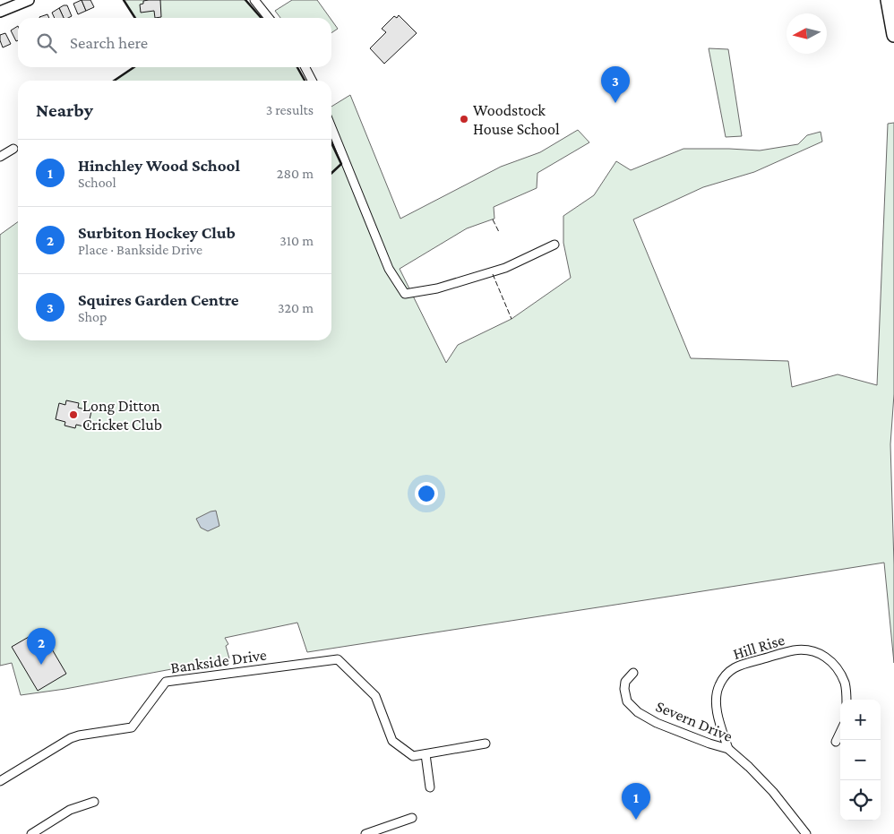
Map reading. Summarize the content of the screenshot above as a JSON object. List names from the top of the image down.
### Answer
{
  "streets": {
    "street": ["Hill Rise", "Bankside Drive", "Severn Drive"]
  },
  "crossings": [
    ["Hill Rise", "Severn Drive"]
  ],
  "places": ["Woodstock House School", "Long Ditton Cricket Club"],
  "north": "left",
  "page": {
    "search": "Search here",
    "pins": ["3", "2", "1"],
    "heading": ["Nearby", "3 results"],
    "list": [
      {
        "mark": "1",
        "name": "Hinchley Wood School",
        "note": "School",
        "value": "280 m"
      },
      {
        "mark": "2",
        "name": "Surbiton Hockey Club",
        "note": "Place · Bankside Drive",
        "value": "310 m"
      },
      {
        "mark": "3",
        "name": "Squires Garden Centre",
        "note": "Shop",
        "value": "320 m"
      }
    ],
    "map_buttons": ["+", "−"]
  }
}
